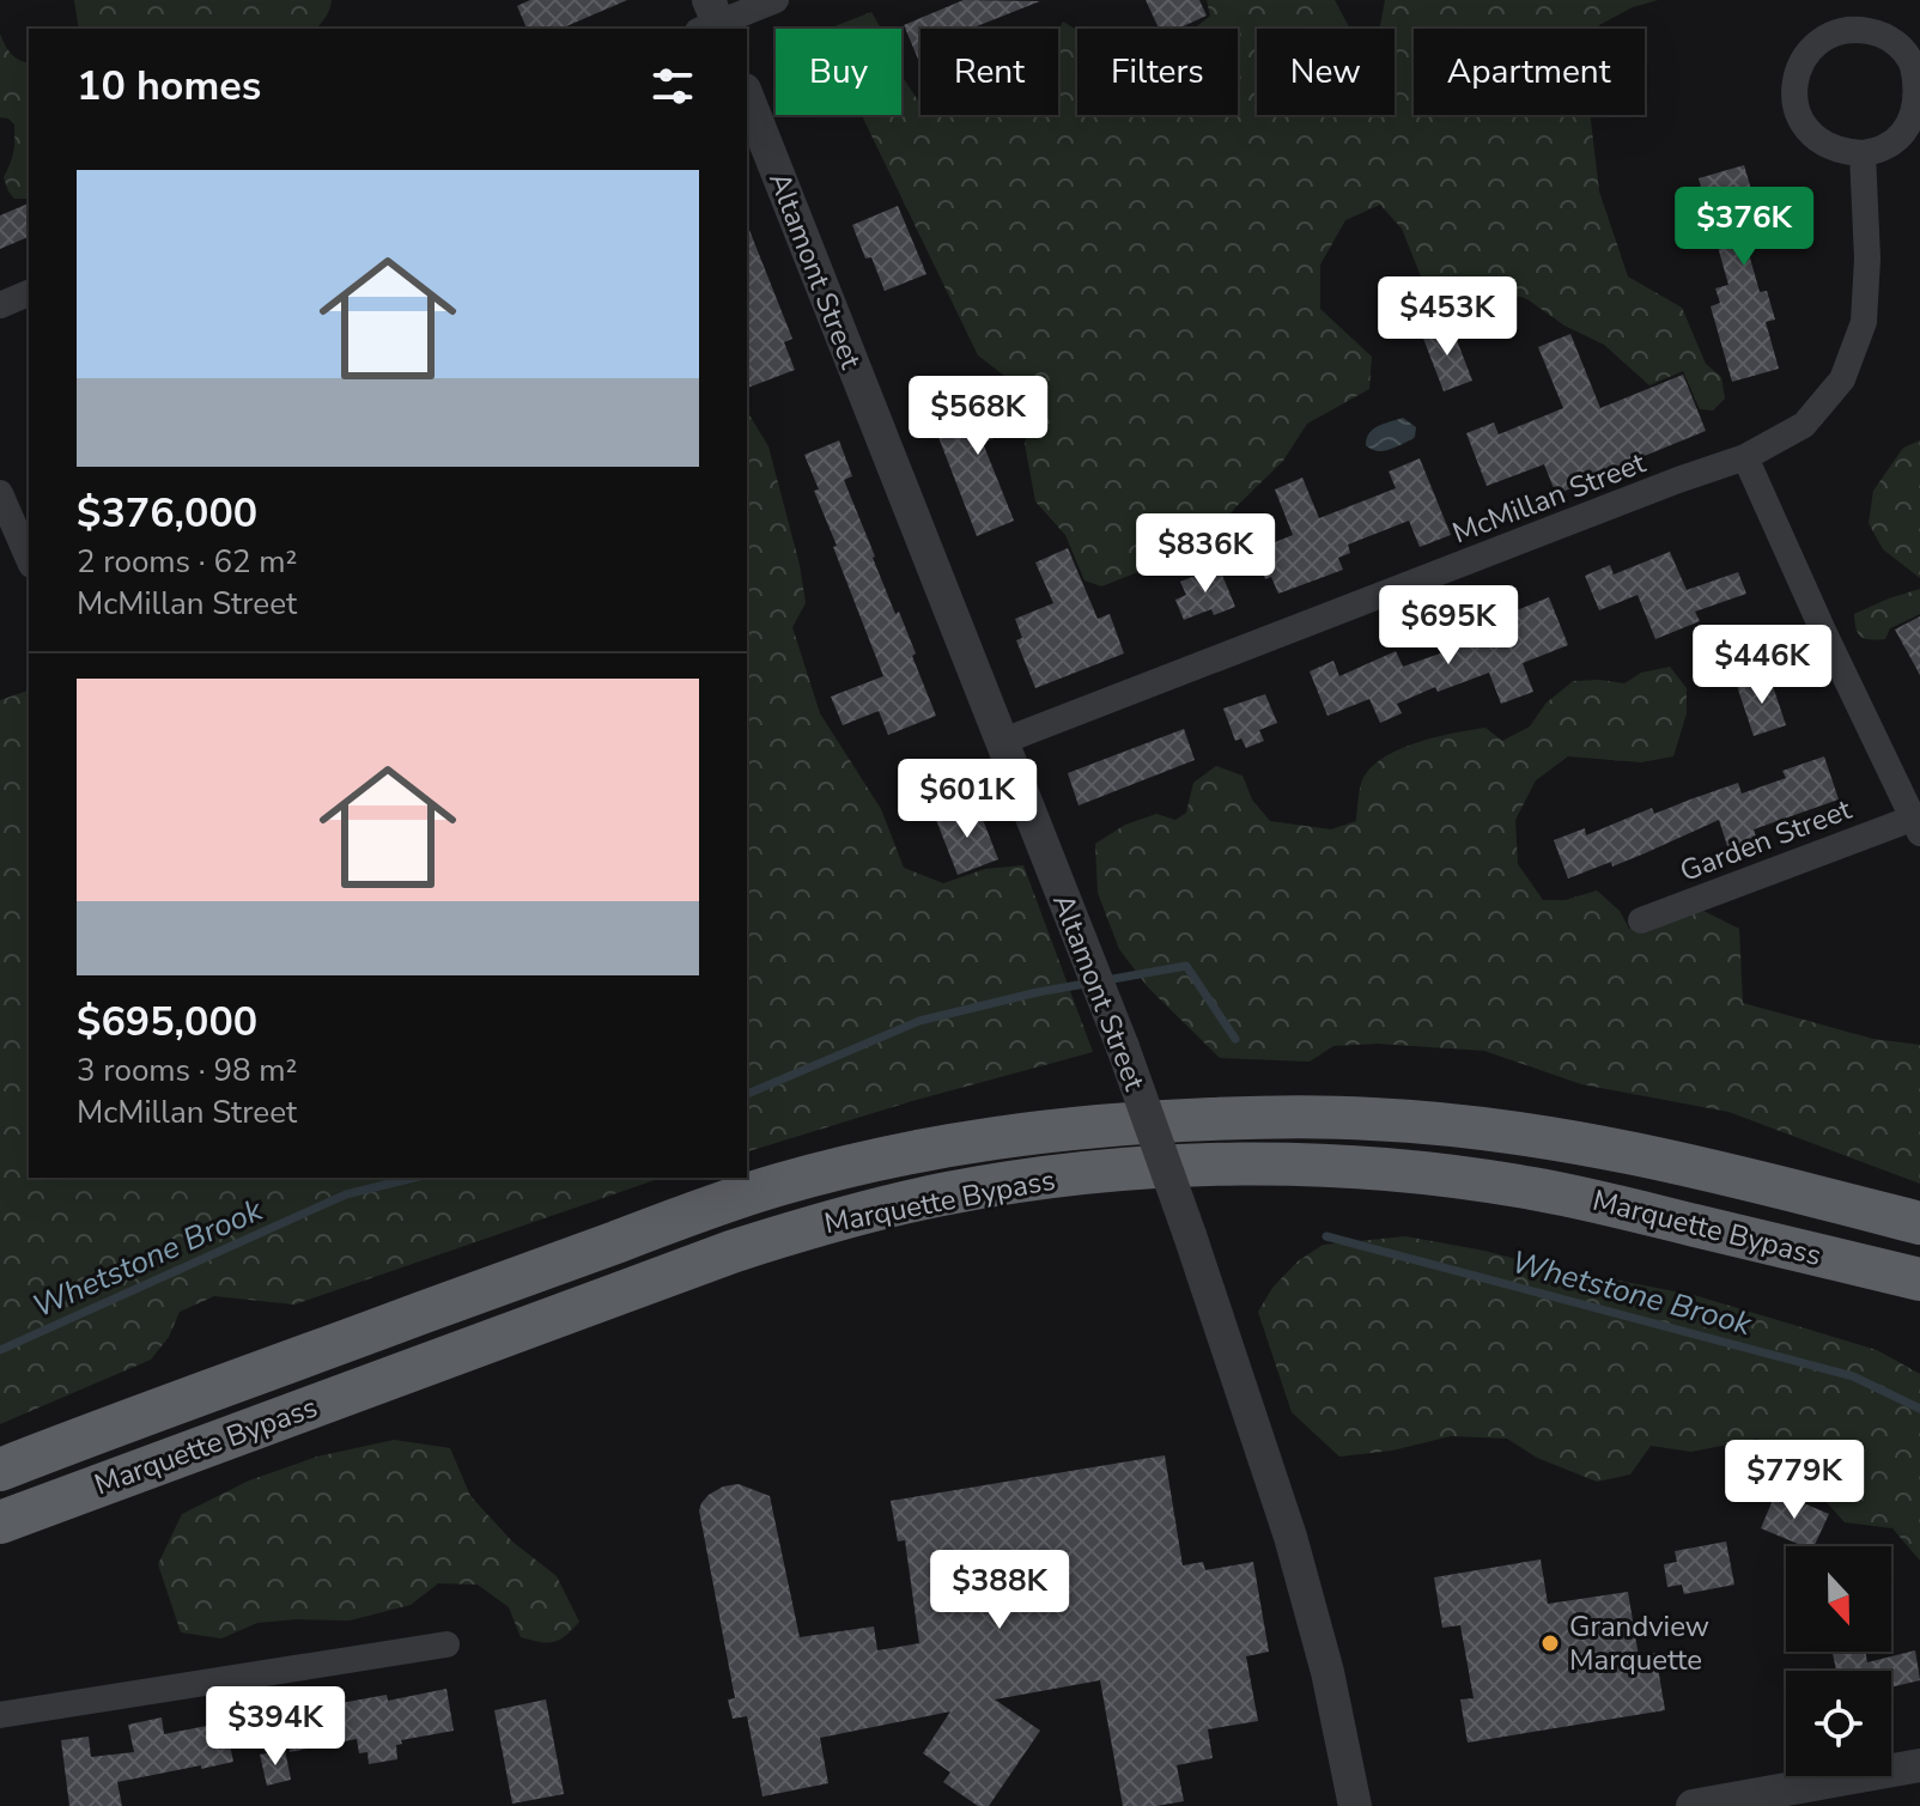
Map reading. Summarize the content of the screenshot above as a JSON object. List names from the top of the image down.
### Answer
{
  "streets": {
    "highway": ["Marquette Bypass"],
    "street": ["Altamont Street", "McMillan Street", "Garden Street"]
  },
  "crossings": [
    ["Altamont Street", "McMillan Street"]
  ],
  "water": ["Whetstone Brook"],
  "places": ["Grandview Marquette"],
  "north": "bottom",
  "page": {
    "chip": [
      "Buy",
      "Rent",
      "Filters",
      "New",
      "Apartment"
    ],
    "heading": "10 homes",
    "list": [
      {
        "name": "$376,000",
        "note": "2 rooms · 62 m² · McMillan Street"
      },
      {
        "name": "$695,000",
        "note": "3 rooms · 98 m² · McMillan Street"
      }
    ],
    "price": [
      "$376K",
      "$453K",
      "$568K",
      "$836K",
      "$695K",
      "$446K",
      "$601K",
      "$779K",
      "$388K",
      "$394K"
    ]
  }
}
